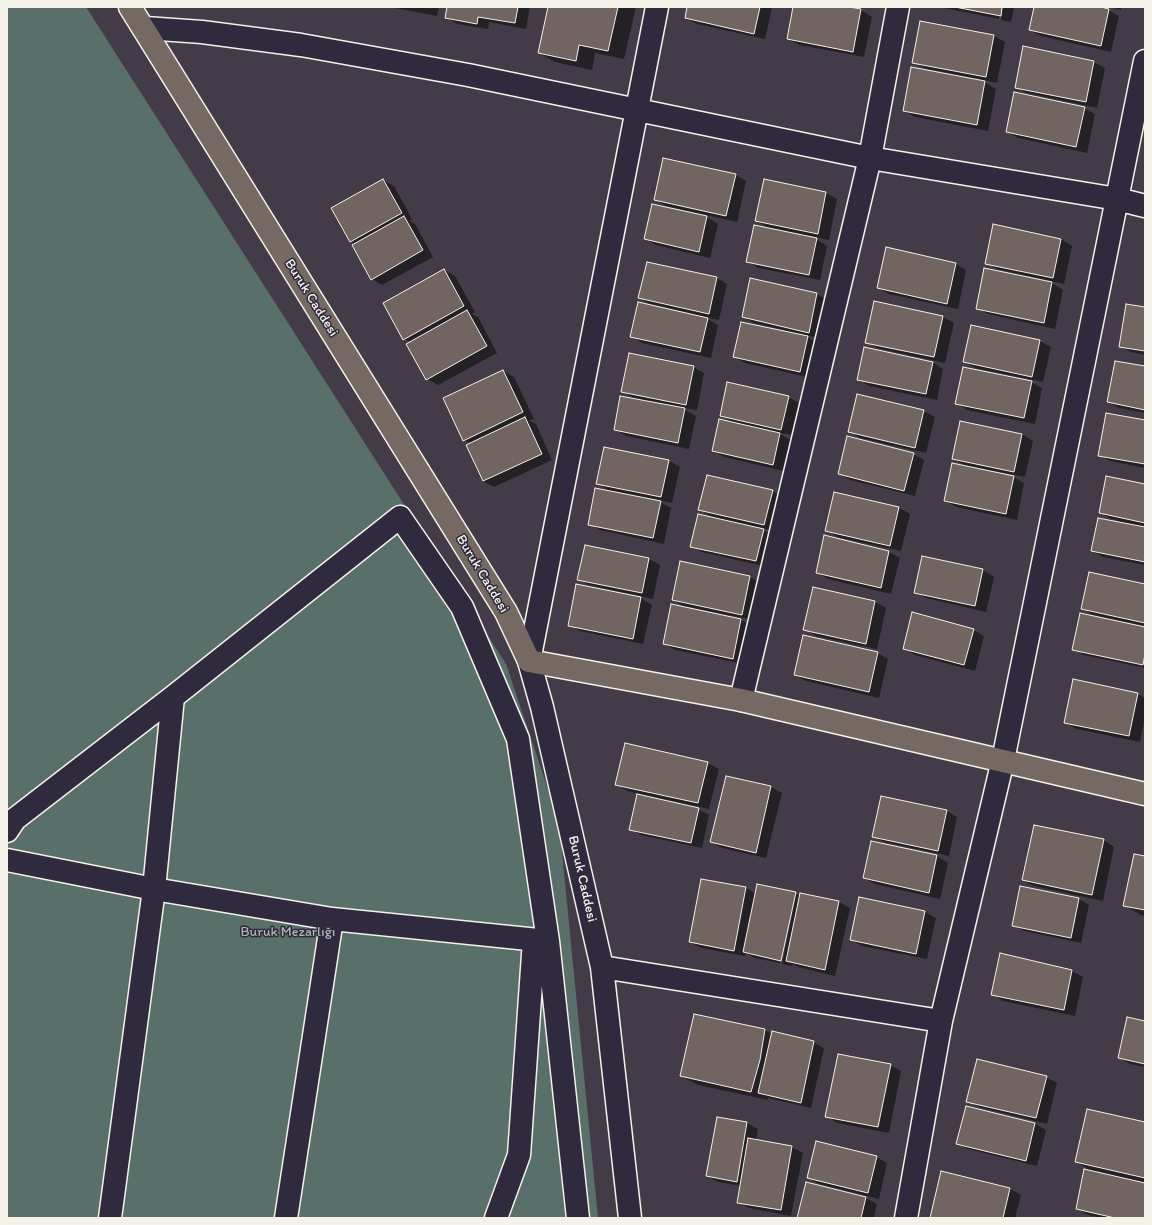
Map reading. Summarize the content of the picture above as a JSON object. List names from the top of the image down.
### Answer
{
  "streets": {
    "main road": ["Buruk Caddesi"]
  },
  "parks": ["Buruk Mezarlığı"]
}
